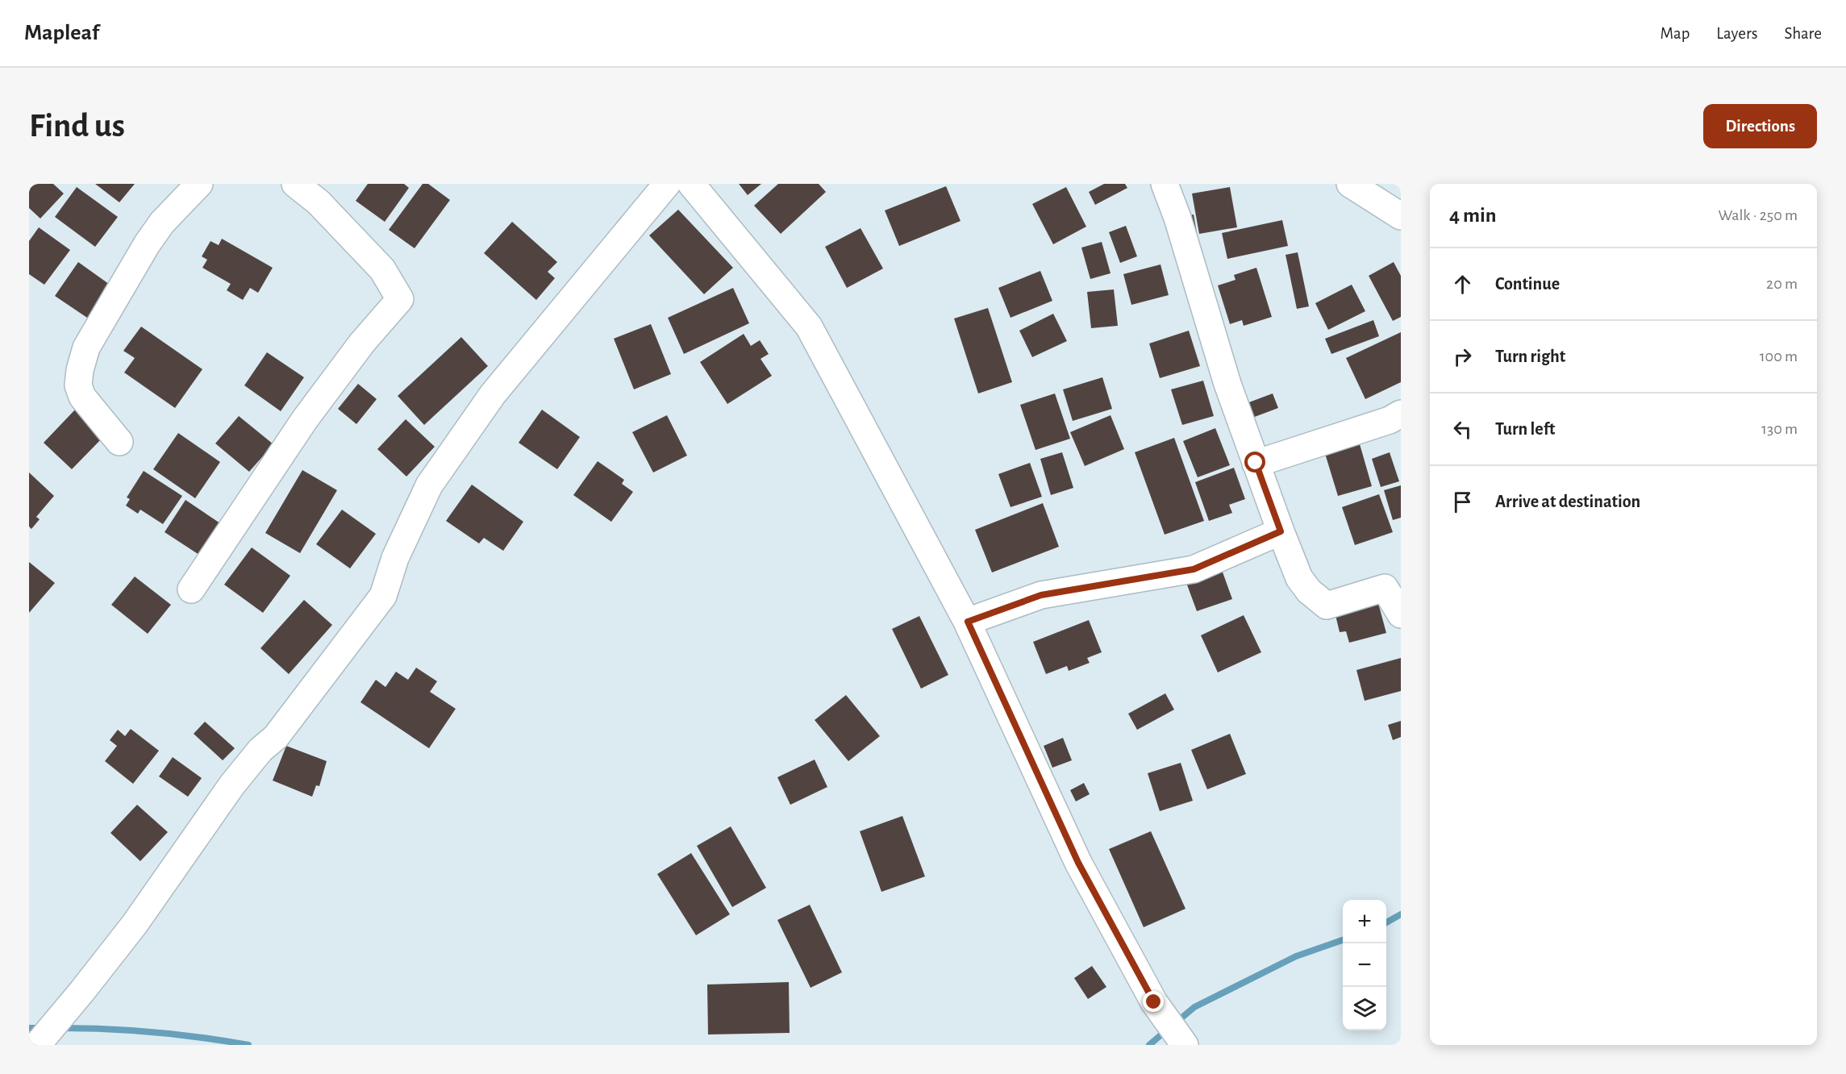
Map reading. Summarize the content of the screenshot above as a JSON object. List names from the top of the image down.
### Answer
{
  "page": {
    "header": "Mapleaf",
    "nav": ["Map", "Layers", "Share"],
    "buttons": "Directions",
    "title": "Find us",
    "heading": ["4 min", "Walk · 250 m"],
    "list": [
      ["Continue", "20 m"],
      ["Turn right", "100 m"],
      ["Turn left", "130 m"],
      "Arrive at destination"
    ],
    "map_buttons": ["+", "−"]
  }
}
